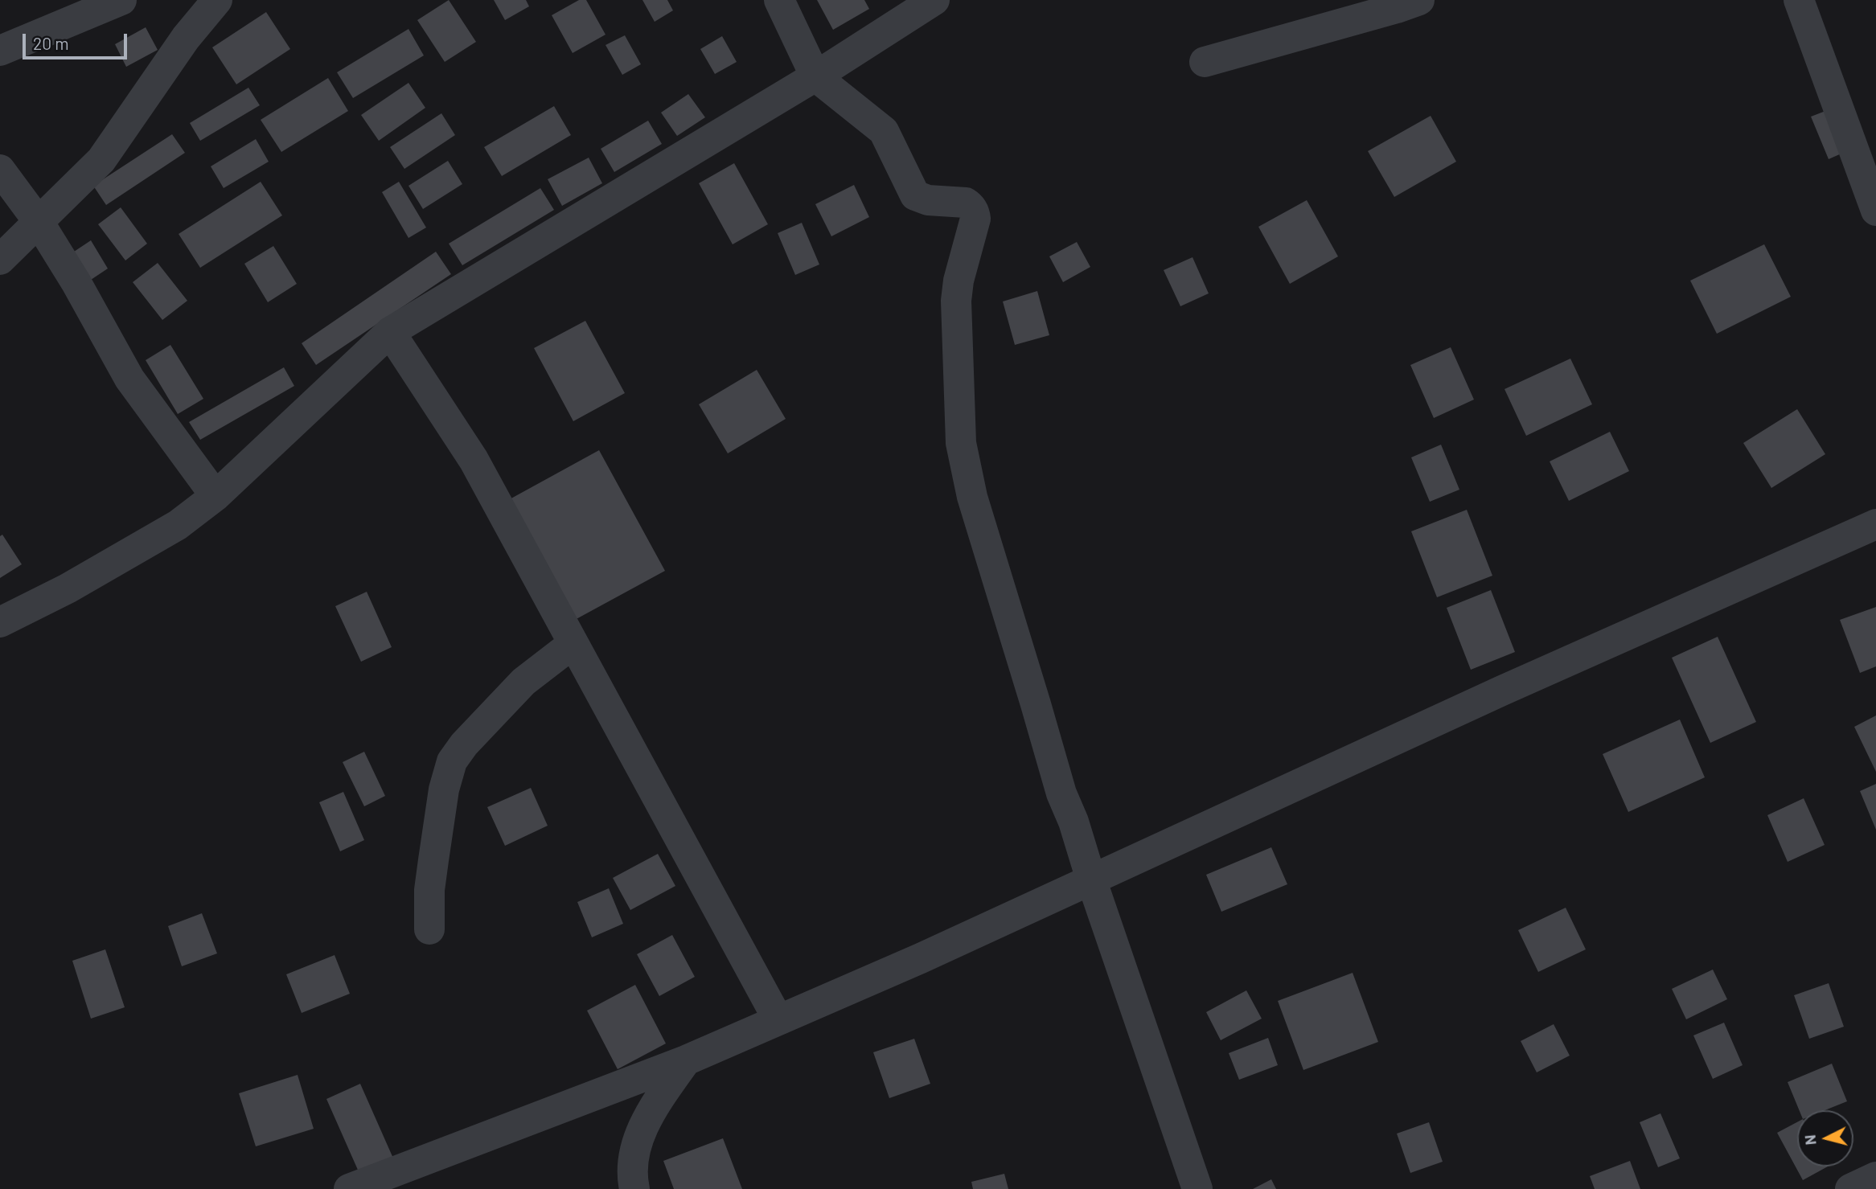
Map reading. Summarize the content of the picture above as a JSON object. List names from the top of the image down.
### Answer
{
  "scale_bar": "20 m",
  "north": "left"
}
